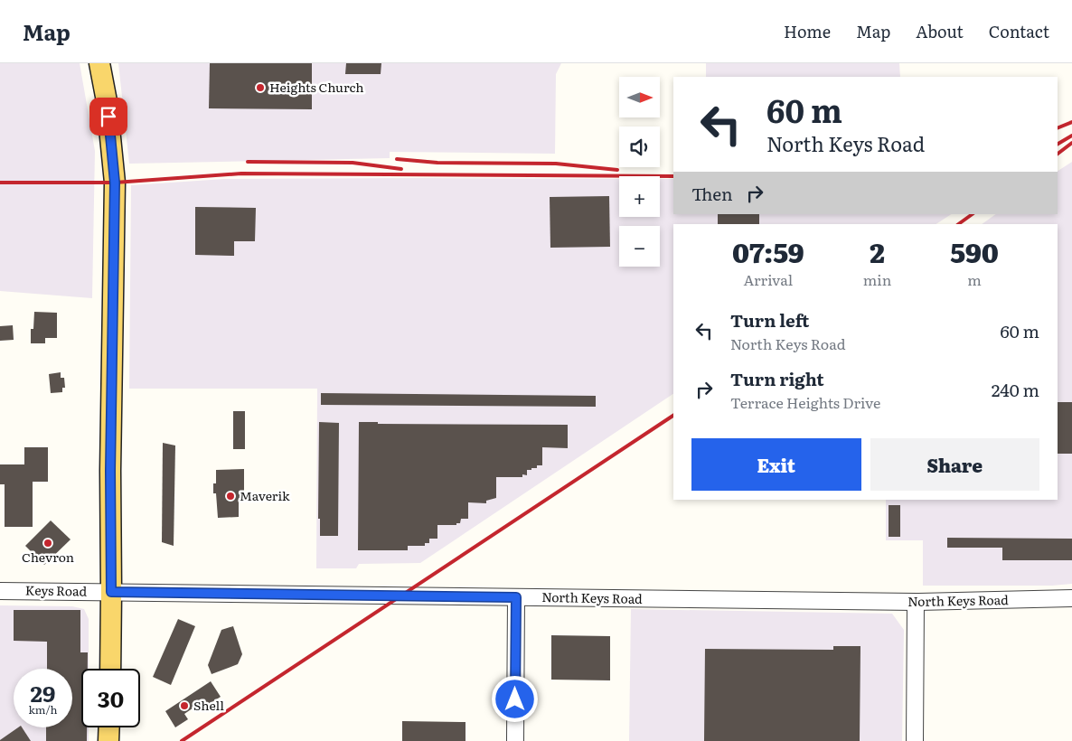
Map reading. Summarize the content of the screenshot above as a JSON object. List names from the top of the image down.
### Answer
{
  "streets": {
    "street": ["Keys Road", "North Keys Road"]
  },
  "crossings": [
    ["Keys Road", "North Keys Road"]
  ],
  "places": [
    "Heights Church",
    "Maverik",
    "Chevron",
    "Shell"
  ],
  "north": "right",
  "page": {
    "header": "Map",
    "nav": [
      "Home",
      "Map",
      "About",
      "Contact"
    ],
    "map_buttons": ["+", "−"],
    "turn": ["60 m", "North Keys Road"],
    "then": "Then",
    "eta": [
      "07:59",
      "Arrival",
      "2",
      "min",
      "590",
      "m"
    ],
    "list": [
      {
        "name": "Turn left",
        "note": "North Keys Road",
        "value": "60 m"
      },
      {
        "name": "Turn right",
        "note": "Terrace Heights Drive",
        "value": "240 m"
      }
    ],
    "buttons": ["Exit", "Share"],
    "speed": "29 km/h",
    "limit": "30"
  }
}
